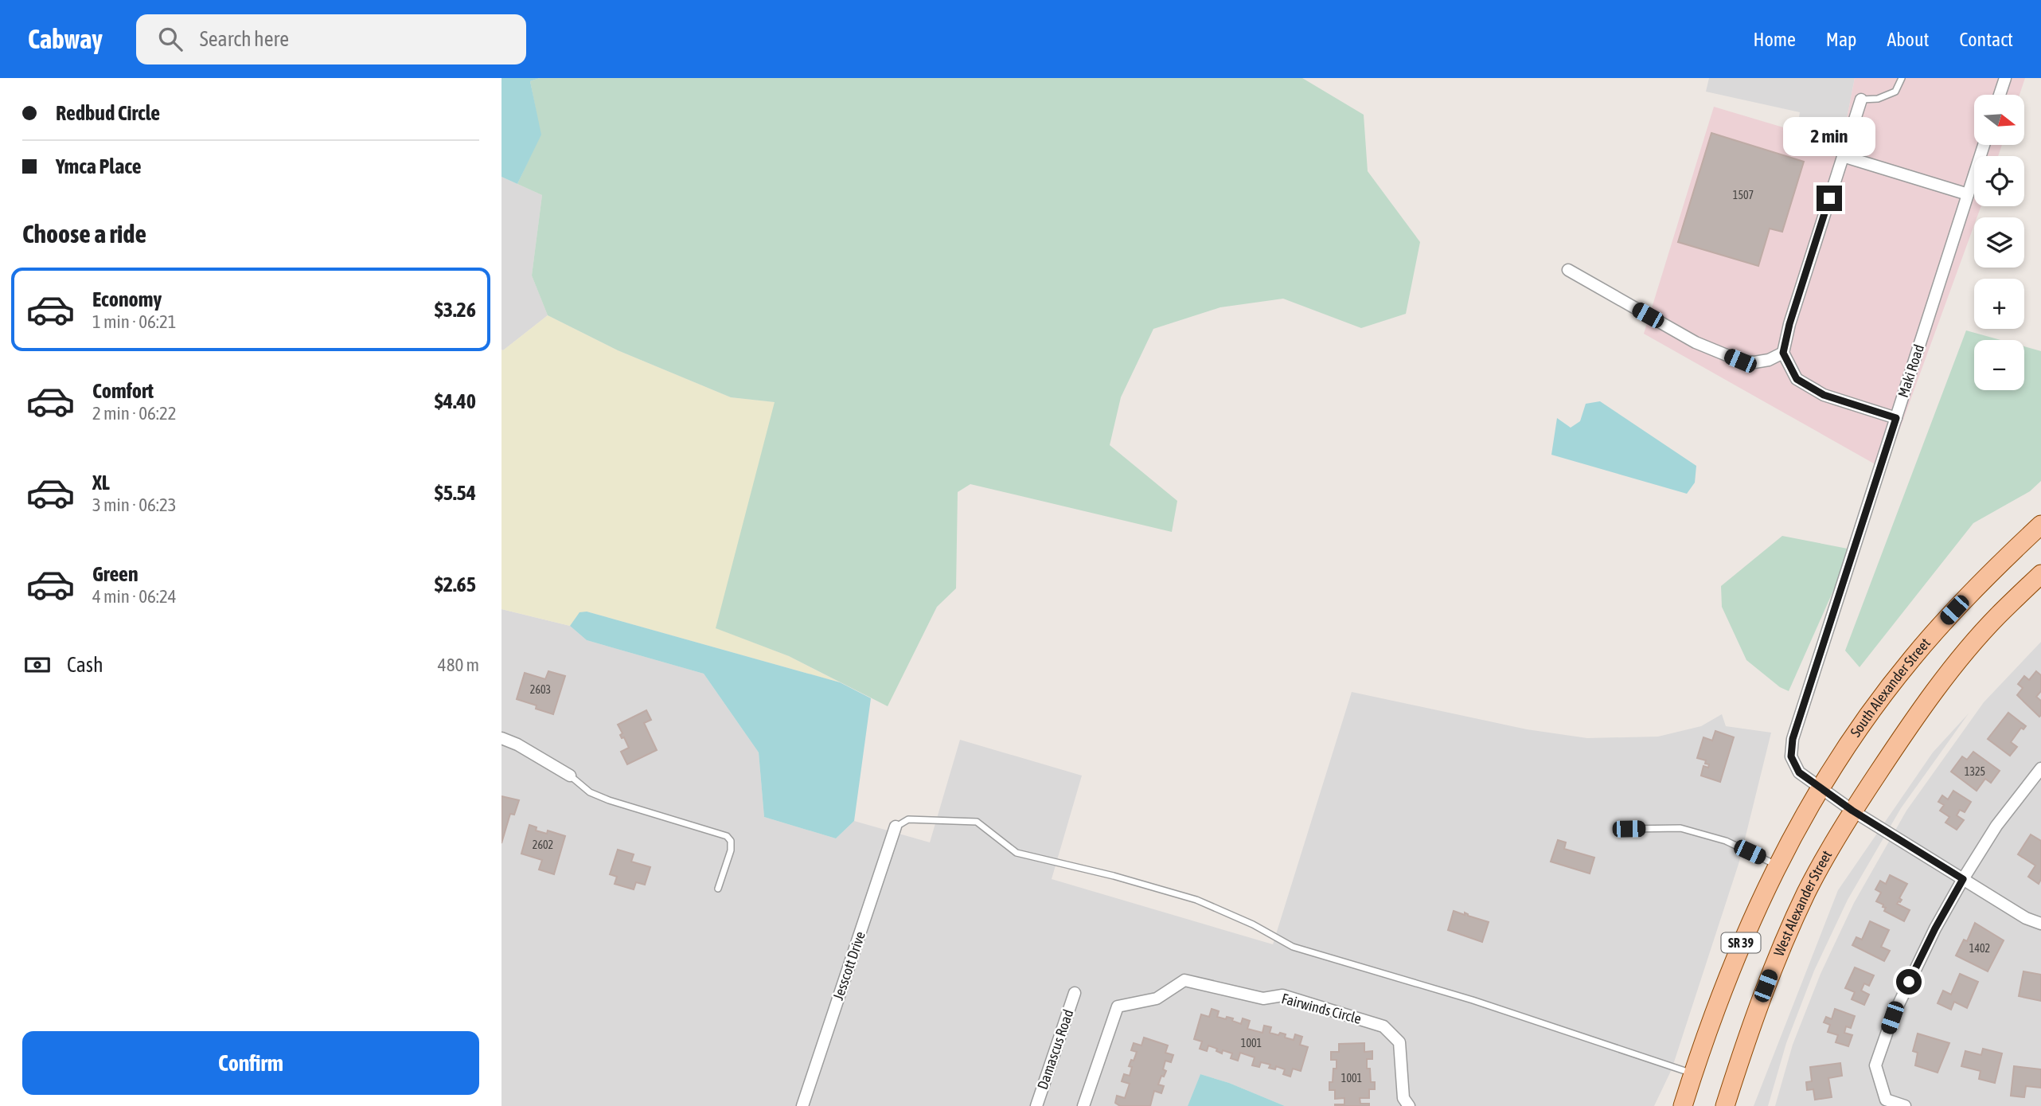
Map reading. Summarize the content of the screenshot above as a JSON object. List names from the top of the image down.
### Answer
{
  "streets": {
    "main road": ["South Alexander Street", "West Alexander Street", "SR 39"],
    "street": [
      "Maki Road",
      "Jesscott Drive",
      "Fairwinds Circle",
      "Damascus Road"
    ]
  },
  "crossings": [
    ["Maki Road", "South Alexander Street"],
    ["Maki Road", "West Alexander Street"],
    ["Maki Road", "SR 39"],
    ["South Alexander Street", "SR 39"]
  ],
  "house_numbers": [
    "1507",
    "2603",
    "1325",
    "2602",
    "1402",
    "1001",
    "1001"
  ],
  "north": "right",
  "page": {
    "header": "Cabway",
    "search": "Search here",
    "nav": [
      "Home",
      "Map",
      "About",
      "Contact"
    ],
    "banner": ["Redbud Circle", "Ymca Place"],
    "map_buttons": ["+", "−"],
    "bubble": "2 min",
    "heading": "Choose a ride",
    "list": [
      {
        "name": "Economy",
        "note": "1 min · 06:21",
        "value": "$3.26"
      },
      {
        "name": "Comfort",
        "note": "2 min · 06:22",
        "value": "$4.40"
      },
      {
        "name": "XL",
        "note": "3 min · 06:23",
        "value": "$5.54"
      },
      {
        "name": "Green",
        "note": "4 min · 06:24",
        "value": "$2.65"
      }
    ],
    "pay": ["Cash", "480 m"],
    "buttons": "Confirm"
  }
}
